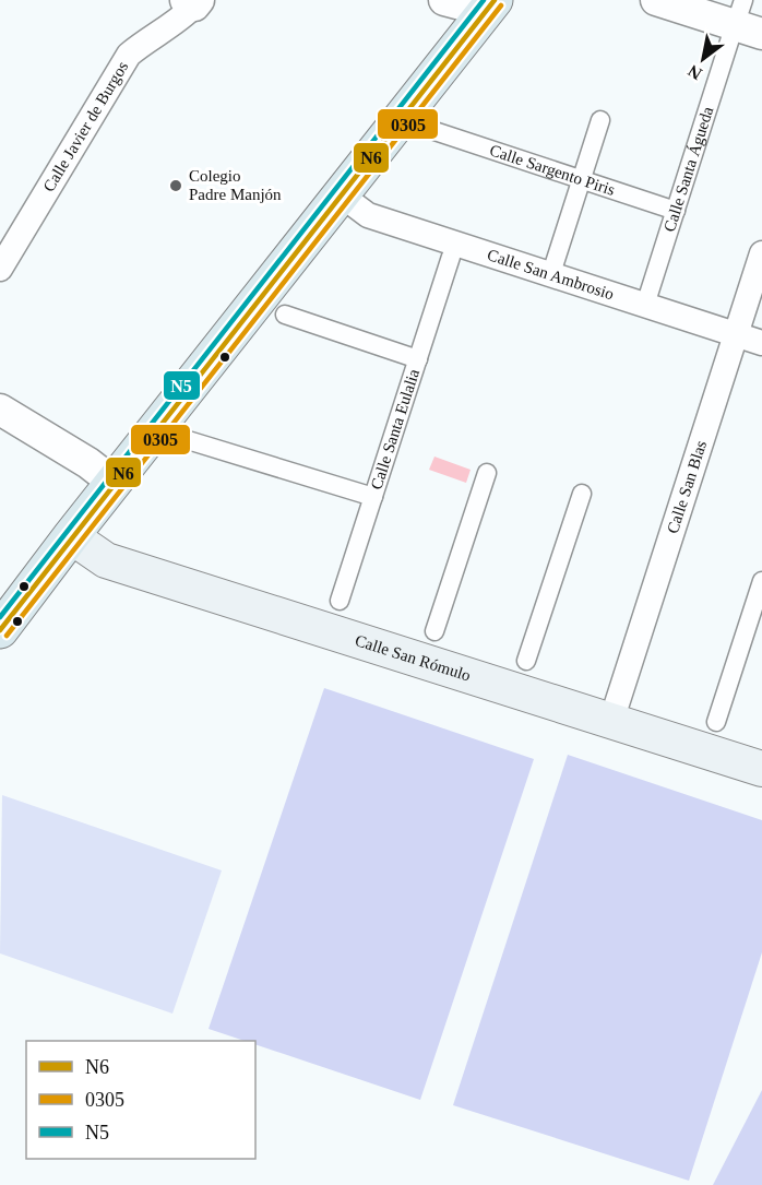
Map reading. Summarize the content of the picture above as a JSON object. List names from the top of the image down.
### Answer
{
  "streets": {
    "main road": ["Calle San Rómulo"],
    "street": [
      "Calle Javier de Burgos",
      "Calle Santa Águeda",
      "Calle Sargento Piris",
      "Calle San Ambrosio",
      "Calle Santa Eulalia",
      "Calle San Blas"
    ]
  },
  "crossings": [
    ["Calle Santa Águeda", "Calle Sargento Piris"],
    ["Calle San Ambrosio", "Calle San Blas"],
    ["Calle San Blas", "Calle San Rómulo"]
  ],
  "places": ["Colegio Padre Manjón"],
  "lines": ["transit line N6", "transit line N5", "transit line 0305"],
  "legend": ["N6", "0305", "N5"],
  "north": "bottom left"
}
